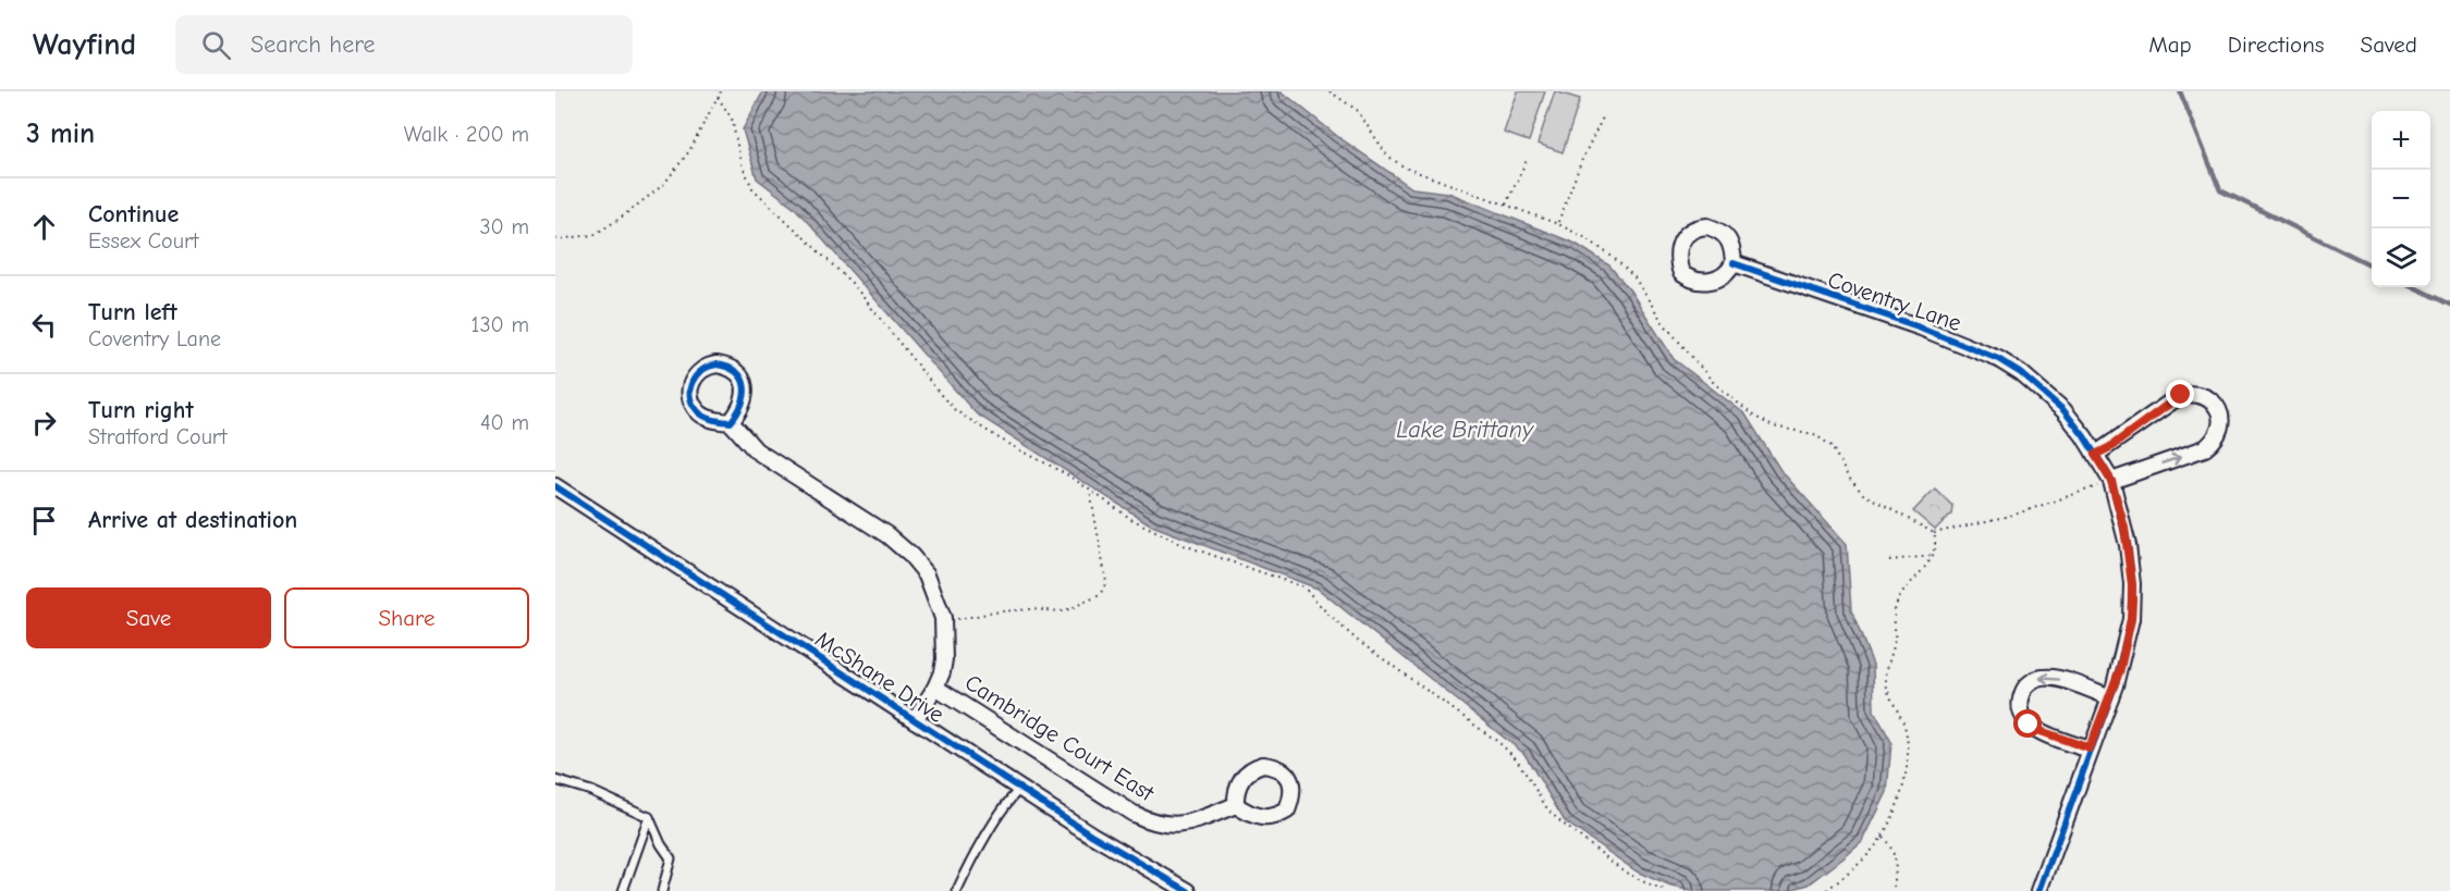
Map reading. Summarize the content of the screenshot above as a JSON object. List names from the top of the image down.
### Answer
{
  "streets": {
    "street": ["Coventry Lane", "McShane Drive", "Cambridge Court East"]
  },
  "water": ["Lake Brittany"],
  "page": {
    "header": "Wayfind",
    "search": "Search here",
    "nav": ["Map", "Directions", "Saved"],
    "heading": ["3 min", "Walk · 200 m"],
    "map_buttons": ["+", "−"],
    "list": [
      ["Continue", "Essex Court", "30 m"],
      ["Turn left", "Coventry Lane", "130 m"],
      ["Turn right", "Stratford Court", "40 m"],
      "Arrive at destination"
    ],
    "buttons": ["Save", "Share"]
  }
}
